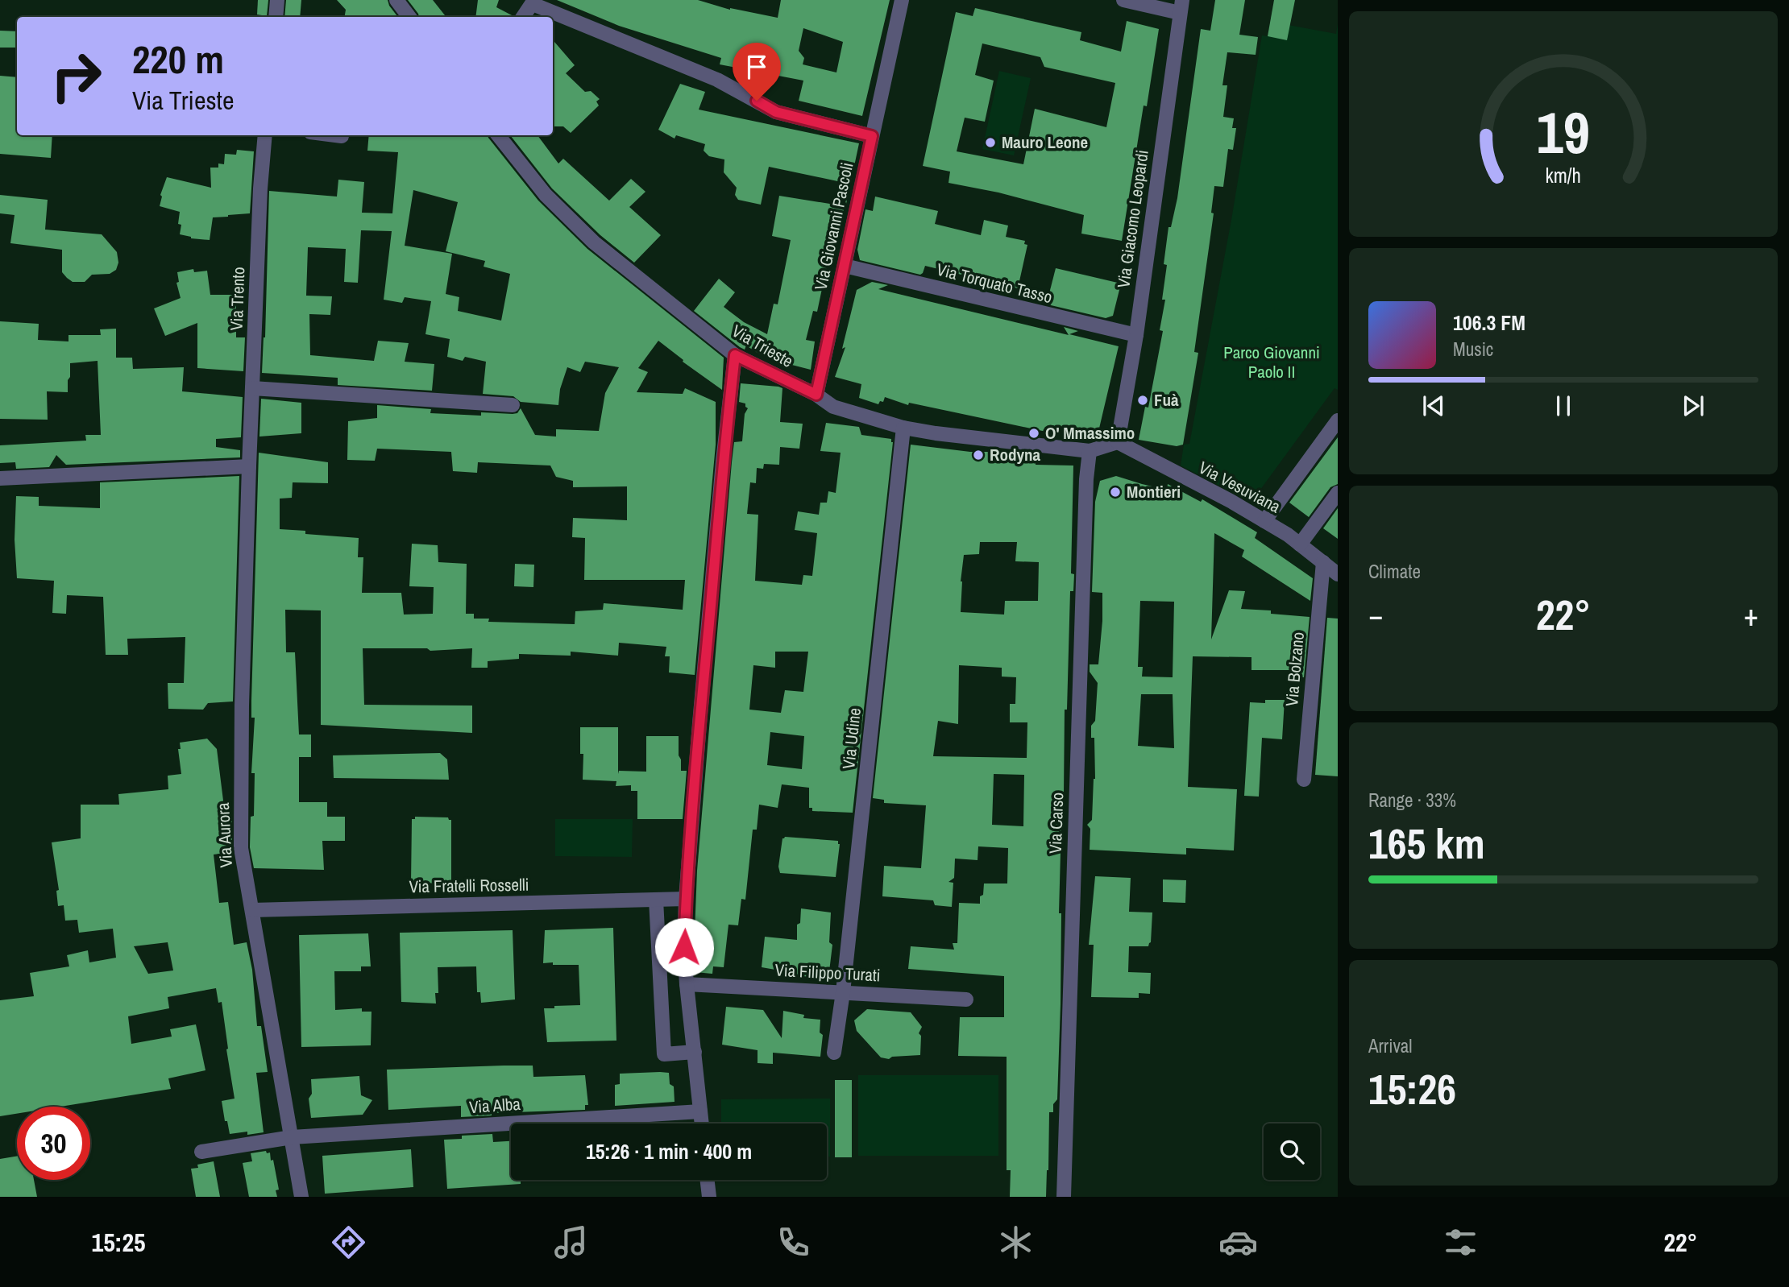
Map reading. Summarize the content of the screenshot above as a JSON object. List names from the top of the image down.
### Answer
{
  "streets": {
    "street": [
      "Via Giacomo Leopardi",
      "Via Giovanni Pascoli",
      "Via Torquato Tasso",
      "Via Trento",
      "Via Trieste",
      "Via Vesuviana",
      "Via Bolzano",
      "Via Udine",
      "Via Carso",
      "Via Aurora",
      "Via Fratelli Rosselli",
      "Via Filippo Turati",
      "Via Alba"
    ]
  },
  "crossings": [
    ["Via Giacomo Leopardi", "Via Torquato Tasso"],
    ["Via Giacomo Leopardi", "Via Trieste"],
    ["Via Giacomo Leopardi", "Via Vesuviana"],
    ["Via Giovanni Pascoli", "Via Torquato Tasso"],
    ["Via Giovanni Pascoli", "Via Trieste"],
    ["Via Trento", "Via Aurora"],
    ["Via Trieste", "Via Vesuviana"],
    ["Via Trieste", "Via Udine"],
    ["Via Trieste", "Via Carso"],
    ["Via Vesuviana", "Via Bolzano"],
    ["Via Udine", "Via Filippo Turati"],
    ["Via Aurora", "Via Fratelli Rosselli"],
    ["Via Aurora", "Via Alba"]
  ],
  "parks": ["Parco Giovanni Paolo II"],
  "places": [
    "Mauro Leone",
    "Fuà",
    "O' Mmassimo",
    "Rodyna",
    "Montieri"
  ],
  "page": {
    "turn": ["220 m", "Via Trieste"],
    "song": ["106.3 FM", "Music"],
    "tile": [
      "Climate",
      ["Range · 33%", "165 km"],
      ["Arrival", "15:26"]
    ],
    "heat": ["−", "22°", "+"],
    "limit": "30",
    "trip": "15:26 · 1 min · 400 m",
    "tabs": ["15:25", "22°"],
    "gauge": ["19", "km/h"]
  }
}
